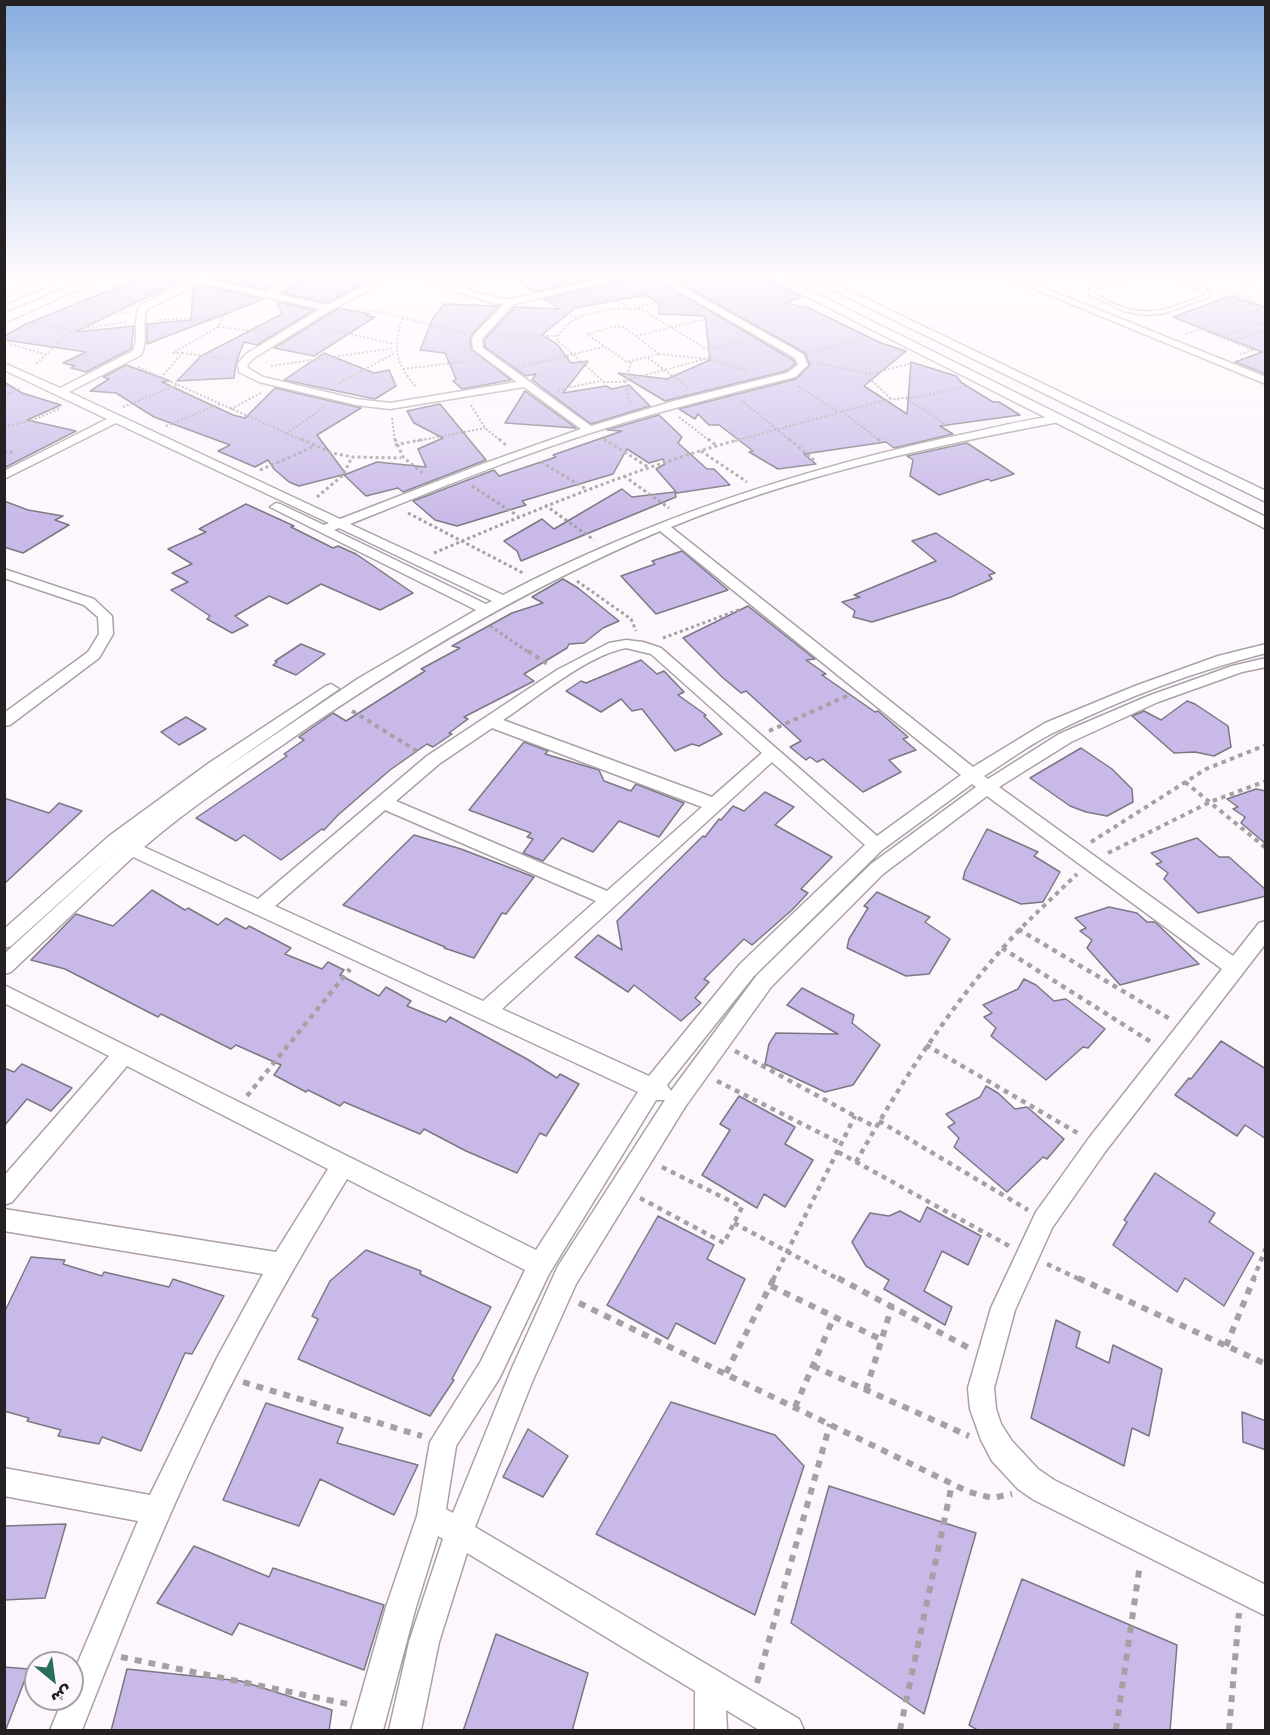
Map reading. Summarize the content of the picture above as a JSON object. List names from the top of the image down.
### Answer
{
  "north": "bottom right"
}
